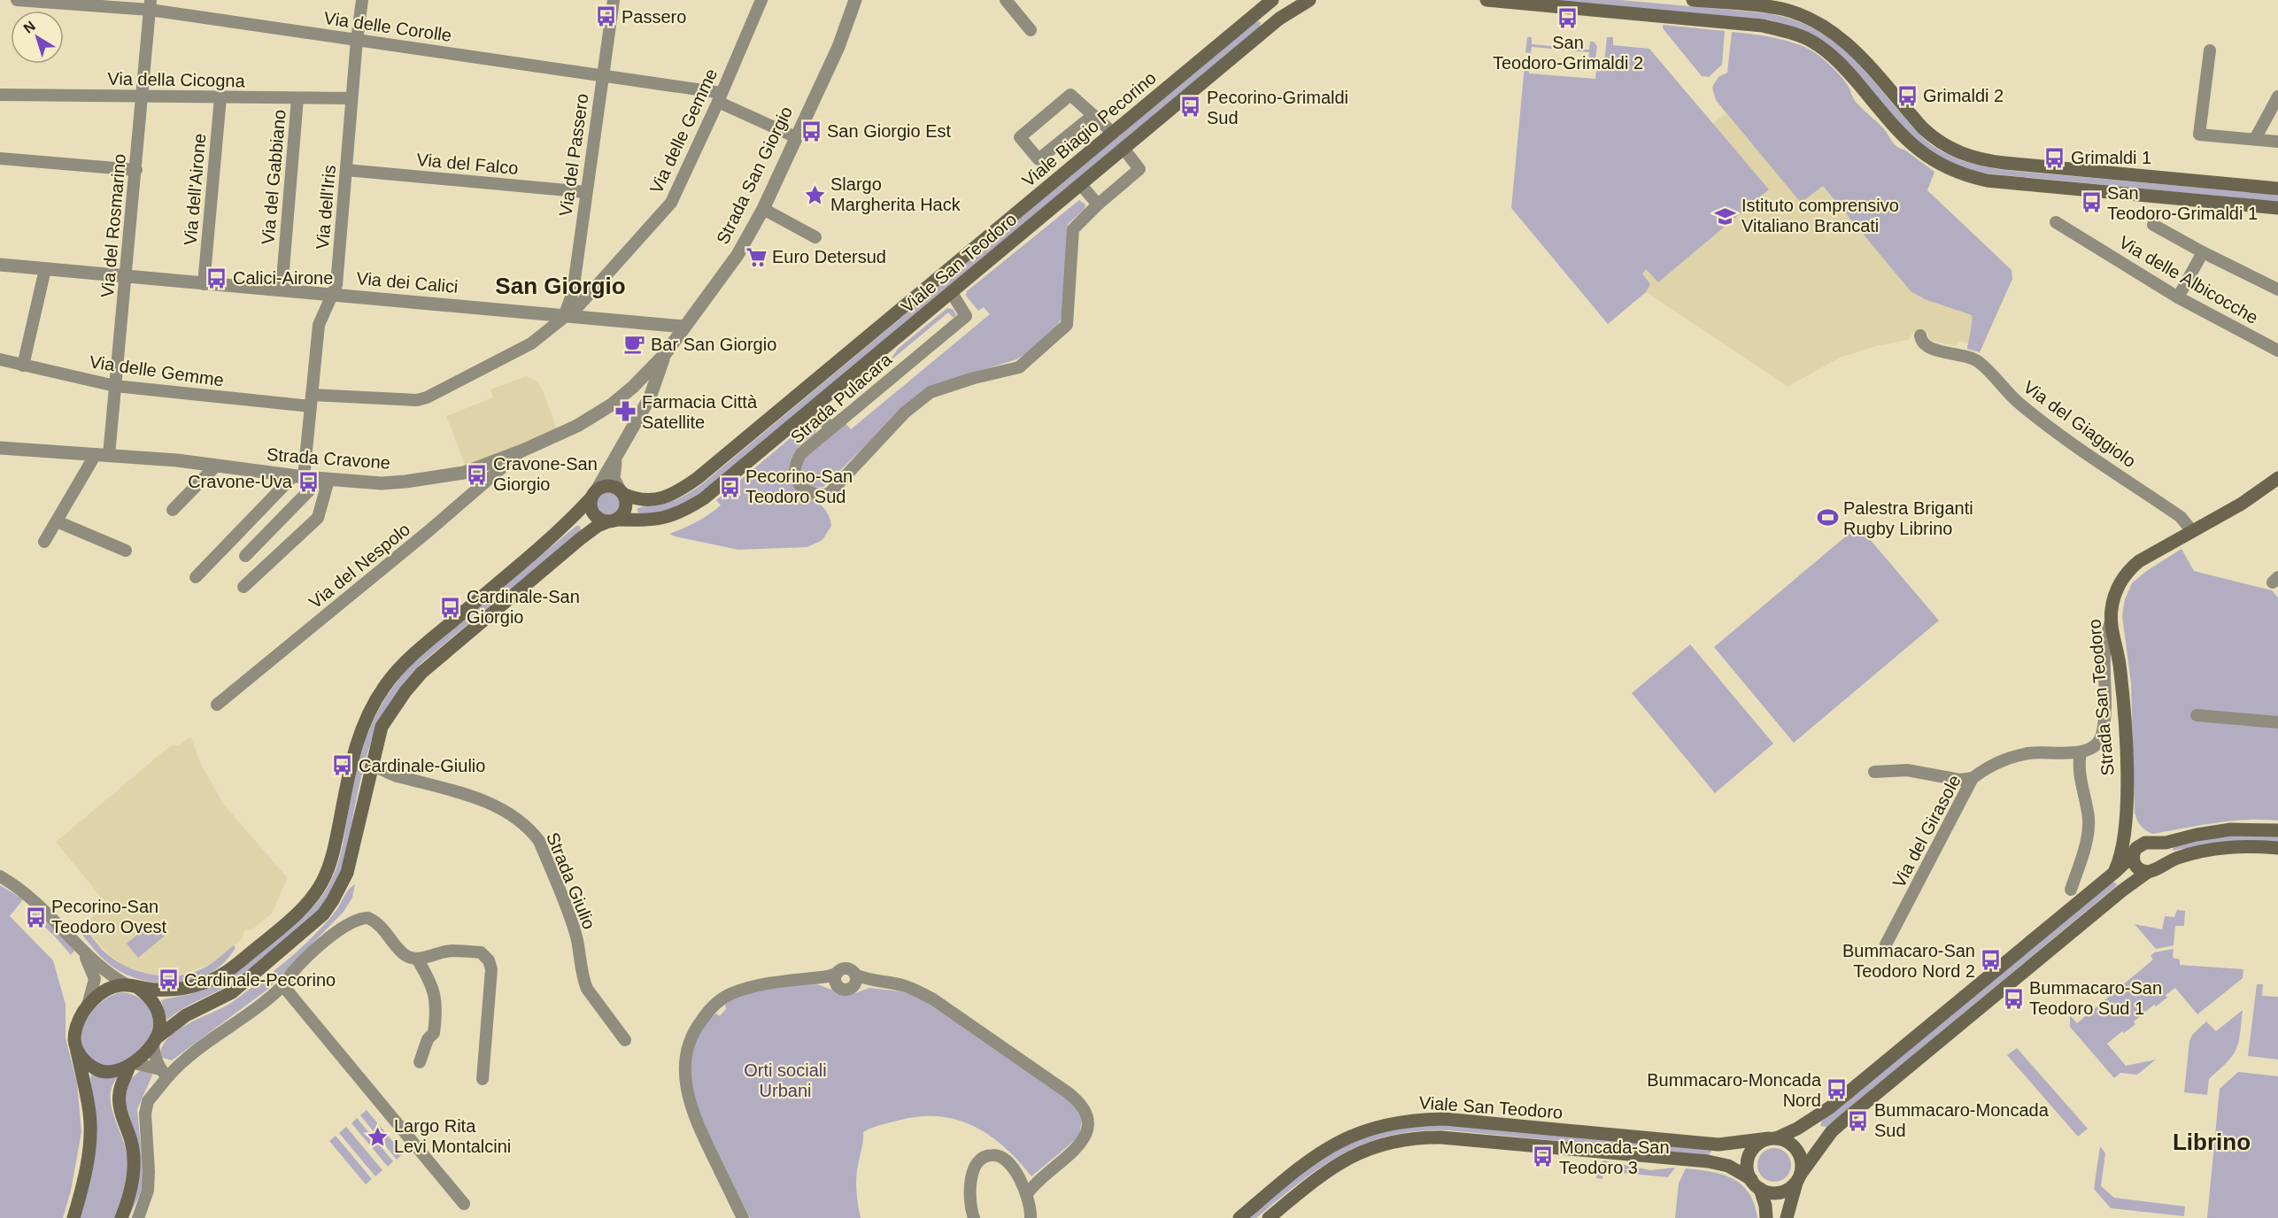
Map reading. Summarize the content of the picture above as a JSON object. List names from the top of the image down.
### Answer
{
  "streets": {
    "main road": ["Viale Biagio Pecorino", "Viale San Teodoro", "Strada San Teodoro"],
    "street": [
      "Via delle Corolle",
      "Via della Cicogna",
      "Via delle Gemme",
      "Via del Passero",
      "Via del Falco",
      "Strada San Giorgio",
      "Via del Gabbiano",
      "Via dell'Airone",
      "Via dell'Iris",
      "Via del Rosmarino",
      "Via delle Albicocche",
      "Via dei Calici",
      "Strada Pulacara",
      "Via del Giaggiolo",
      "Strada Cravone",
      "Via del Nespolo",
      "Via del Girasole",
      "Strada Giulio"
    ]
  },
  "crossings": [
    ["Via delle Corolle", "Via delle Gemme"],
    ["Via delle Corolle", "Via del Passero"],
    ["Via delle Corolle", "Strada San Giorgio"],
    ["Via delle Corolle", "Via dell'Iris"],
    ["Via delle Corolle", "Via del Rosmarino"],
    ["Via della Cicogna", "Via del Gabbiano"],
    ["Via della Cicogna", "Via dell'Airone"],
    ["Via della Cicogna", "Via dell'Iris"],
    ["Via della Cicogna", "Via del Rosmarino"],
    ["Viale Biagio Pecorino", "Strada San Giorgio"],
    ["Viale Biagio Pecorino", "Viale San Teodoro"],
    ["Via delle Gemme", "Via del Passero"],
    ["Via delle Gemme", "Via dell'Iris"],
    ["Via delle Gemme", "Via del Rosmarino"],
    ["Via delle Gemme", "Via dei Calici"],
    ["Via del Passero", "Via del Falco"],
    ["Via del Passero", "Via dei Calici"],
    ["Via del Falco", "Via dell'Iris"],
    ["Strada San Giorgio", "Viale San Teodoro"],
    ["Strada San Giorgio", "Via dei Calici"],
    ["Strada San Giorgio", "Strada Cravone"],
    ["Via del Gabbiano", "Via dei Calici"],
    ["Via dell'Airone", "Via dei Calici"],
    ["Via dell'Iris", "Via dei Calici"],
    ["Via dell'Iris", "Strada Cravone"],
    ["Via del Rosmarino", "Via dei Calici"],
    ["Via del Rosmarino", "Strada Cravone"],
    ["Viale San Teodoro", "Strada Pulacara"],
    ["Viale San Teodoro", "Strada San Teodoro"],
    ["Via del Giaggiolo", "Strada San Teodoro"],
    ["Strada Cravone", "Via del Nespolo"]
  ],
  "districts": ["San Giorgio", "Librino"],
  "parks": ["Orti sociali Urbani"],
  "places": {
    "bus stop": [
      "Passero",
      "San Teodoro-Grimaldi 2",
      "Grimaldi 2",
      "Pecorino-Grimaldi Sud",
      "San Giorgio Est",
      "Grimaldi 1",
      "San Teodoro-Grimaldi 1",
      "Calici-Airone",
      "Cravone-San Giorgio",
      "Cravone-Uva",
      "Pecorino-San Teodoro Sud",
      "Cardinale-San Giorgio",
      "Cardinale-Giulio",
      "Pecorino-San Teodoro Ovest",
      "Bummacaro-San Teodoro Nord 2",
      "Cardinale-Pecorino",
      "Bummacaro-San Teodoro Sud 1",
      "Bummacaro-Moncada Nord",
      "Bummacaro-Moncada Sud",
      "Moncada-San Teodoro 3"
    ],
    "place": ["Slargo Margherita Hack", "Largo Rita Levi Montalcini"],
    "school or university": ["Istituto comprensivo Vitaliano Brancati"],
    "supermarket": ["Euro Detersud"],
    "cafe": ["Bar San Giorgio"],
    "pharmacy": ["Farmacia Città Satellite"],
    "sports": ["Palestra Briganti Rugby Librino"]
  },
  "north": "top left"
}
